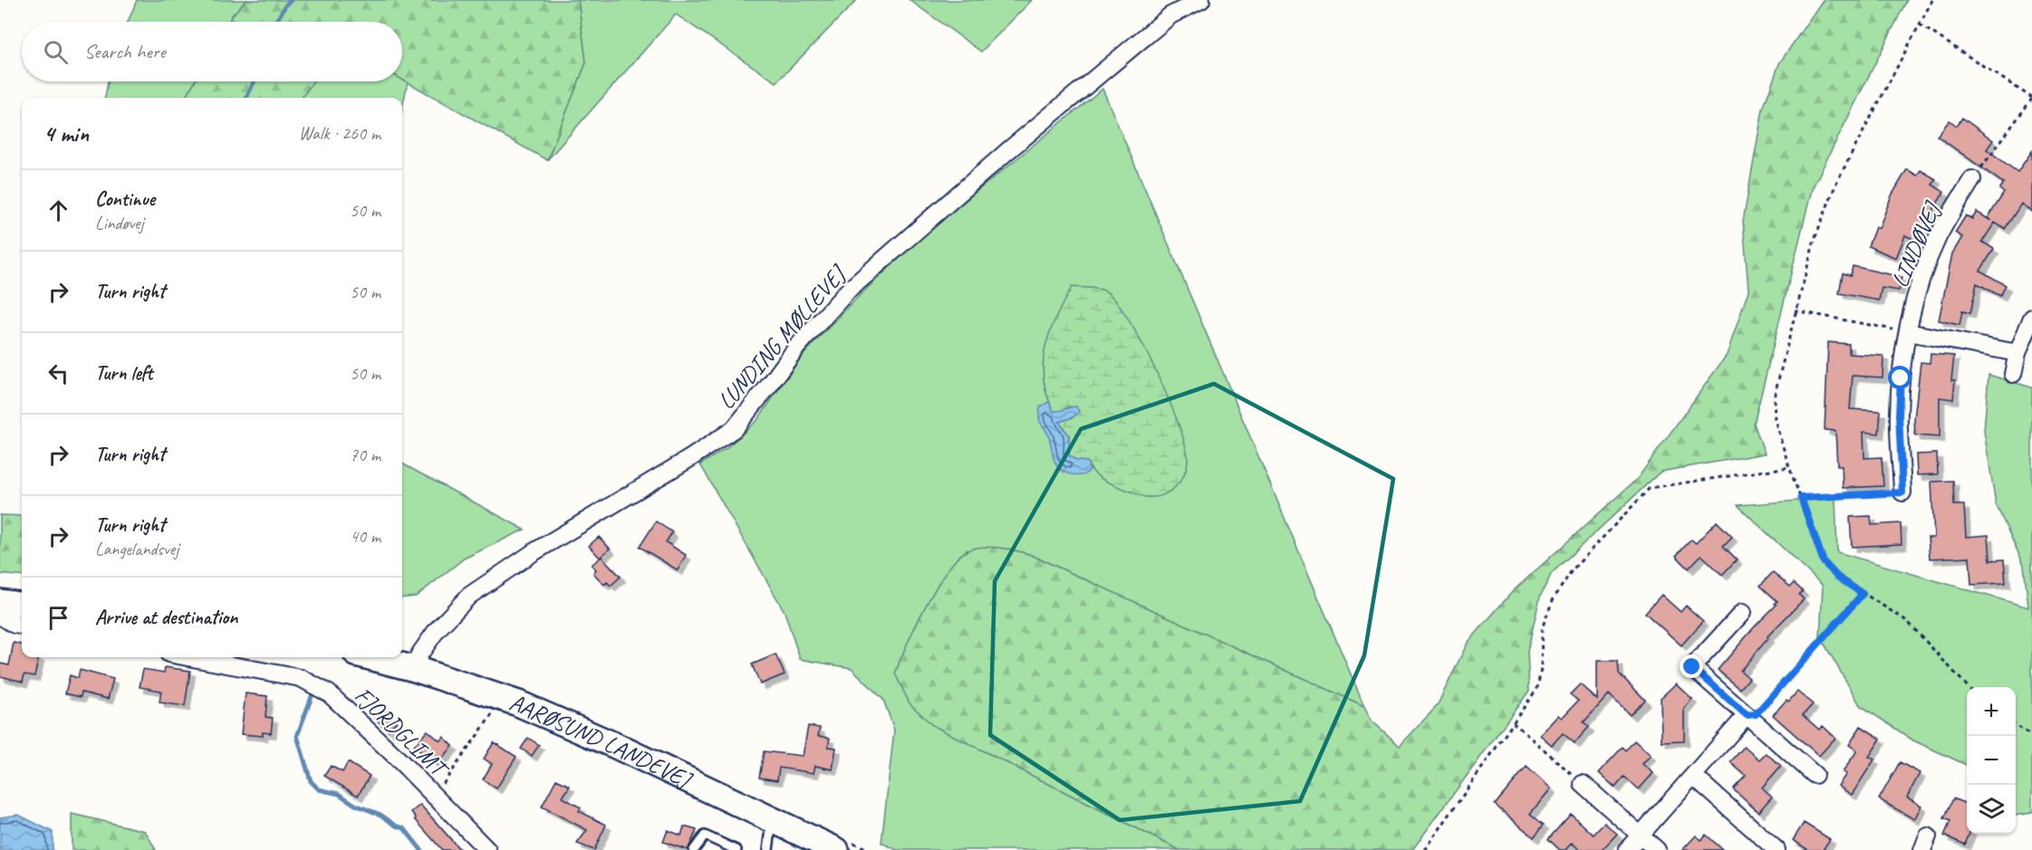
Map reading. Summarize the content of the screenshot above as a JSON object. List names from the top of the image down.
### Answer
{
  "streets": {
    "street": [
      "LINDØVEJ",
      "LUNDING MØLLEVEJ",
      "FJORDGLIMT",
      "AARØSUND LANDEVEJ"
    ]
  },
  "crossings": [
    ["LUNDING MØLLEVEJ", "AARØSUND LANDEVEJ"]
  ],
  "page": {
    "search": "Search here",
    "heading": ["4 min", "Walk · 260 m"],
    "list": [
      ["Continue", "Lindøvej", "50 m"],
      ["Turn right", "50 m"],
      ["Turn left", "50 m"],
      ["Turn right", "70 m"],
      ["Turn right", "Langelandsvej", "40 m"],
      "Arrive at destination"
    ],
    "map_buttons": ["+", "−"]
  }
}
